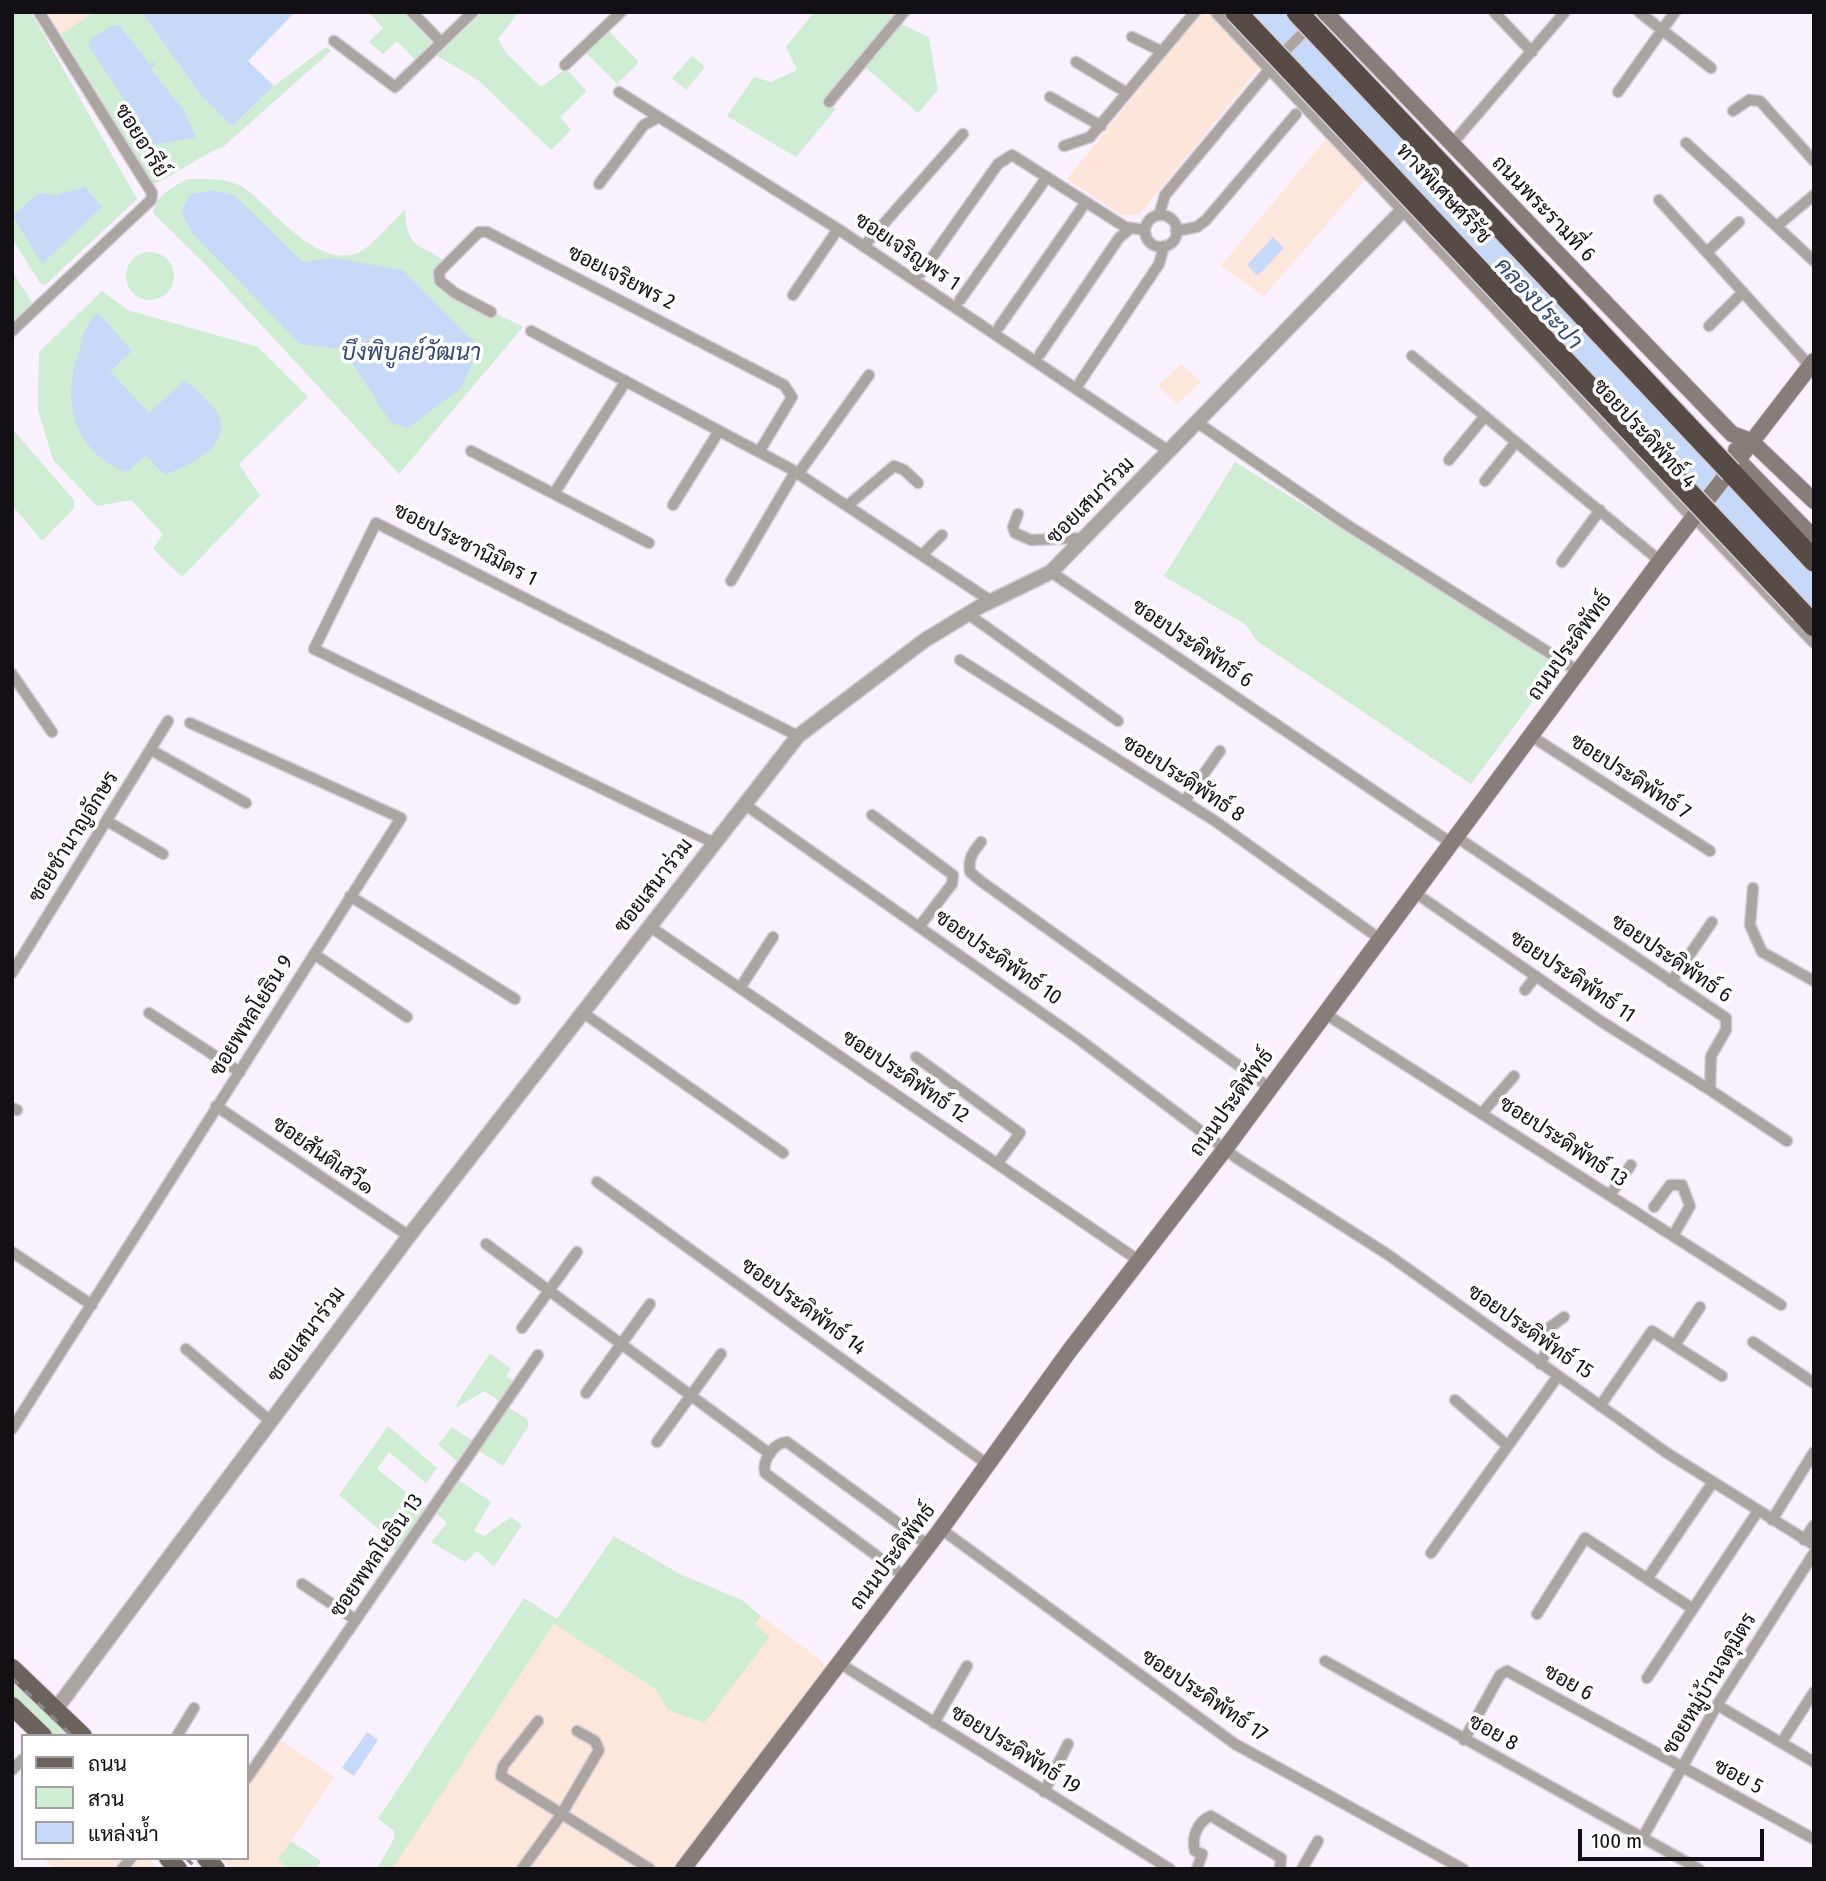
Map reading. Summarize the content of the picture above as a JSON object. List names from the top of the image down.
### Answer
{
  "streets": {
    "highway": ["ทางพิเศษศรีรัช"],
    "main road": ["ถนนพระรามที่ 6", "ถนนประดิพัทธ์"],
    "street": [
      "ซอยอารีย์",
      "ซอยเจริญพร 1",
      "ซอยเจริยพร 2",
      "ซอยประดิพัทธ์ 4",
      "ซอยเสนาร่วม",
      "ซอยประชานิมิตร 1",
      "ซอยประดิพัทธ์ 6",
      "ซอยประดิพัทธ์ 7",
      "ซอยประดิพัทธ์ 8",
      "ซอยชำนาญอักษร",
      "ซอยประดิพัทธ์ 10",
      "ซอยประดิพัทธ์ 11",
      "ซอยพหลโยธิน 9",
      "ซอยประดิพัทธ์ 12",
      "ซอยประดิพัทธ์ 13",
      "ซอยสันติเสวี๑",
      "ซอยประดิพัทธ์ 14",
      "ซอยประดิพัทธ์ 15",
      "ซอยพหลโยธิน 13",
      "ซอย 6",
      "ซอยหมู่บ้านจตุมิตร",
      "ซอยประดิพัทธ์ 17",
      "ซอย 8",
      "ซอยประดิพัทธ์ 19",
      "ซอย 5"
    ]
  },
  "crossings": [
    ["ถนนพระรามที่ 6", "ถนนประดิพัทธ์"],
    ["ซอยเจริญพร 1", "ซอยเสนาร่วม"],
    ["ซอยประดิพัทธ์ 4", "ซอยเสนาร่วม"],
    ["ซอยประดิพัทธ์ 4", "ถนนประดิพัทธ์"],
    ["ซอยเสนาร่วม", "ซอยประชานิมิตร 1"],
    ["ซอยเสนาร่วม", "ซอยประดิพัทธ์ 6"],
    ["ซอยเสนาร่วม", "ซอยประดิพัทธ์ 10"],
    ["ซอยเสนาร่วม", "ซอยประดิพัทธ์ 12"],
    ["ซอยเสนาร่วม", "ซอยสันติเสวี๑"],
    ["ซอยประดิพัทธ์ 6", "ถนนประดิพัทธ์"],
    ["ซอยประดิพัทธ์ 6", "ซอยประดิพัทธ์ 11"],
    ["ถนนประดิพัทธ์", "ซอยประดิพัทธ์ 7"],
    ["ถนนประดิพัทธ์", "ซอยประดิพัทธ์ 8"],
    ["ถนนประดิพัทธ์", "ซอยประดิพัทธ์ 10"],
    ["ถนนประดิพัทธ์", "ซอยประดิพัทธ์ 11"],
    ["ถนนประดิพัทธ์", "ซอยประดิพัทธ์ 12"],
    ["ถนนประดิพัทธ์", "ซอยประดิพัทธ์ 13"],
    ["ถนนประดิพัทธ์", "ซอยประดิพัทธ์ 14"],
    ["ถนนประดิพัทธ์", "ซอยประดิพัทธ์ 15"],
    ["ถนนประดิพัทธ์", "ซอยประดิพัทธ์ 17"],
    ["ถนนประดิพัทธ์", "ซอยประดิพัทธ์ 19"],
    ["ซอยประดิพัทธ์ 10", "ซอยประดิพัทธ์ 15"],
    ["ซอยพหลโยธิน 9", "ซอยสันติเสวี๑"],
    ["ซอยประดิพัทธ์ 15", "ซอยหมู่บ้านจตุมิตร"],
    ["ซอย 6", "ซอยหมู่บ้านจตุมิตร"],
    ["ซอย 6", "ซอย 8"],
    ["ซอย 6", "ซอย 5"],
    ["ซอยหมู่บ้านจตุมิตร", "ซอย 8"],
    ["ซอยหมู่บ้านจตุมิตร", "ซอย 5"]
  ],
  "water": ["คลองประปา", "บึงพิบูลย์วัฒนา"],
  "legend": ["ถนน", "สวน", "แหล่งน้ำ"],
  "scale_bar": "100 m"
}
